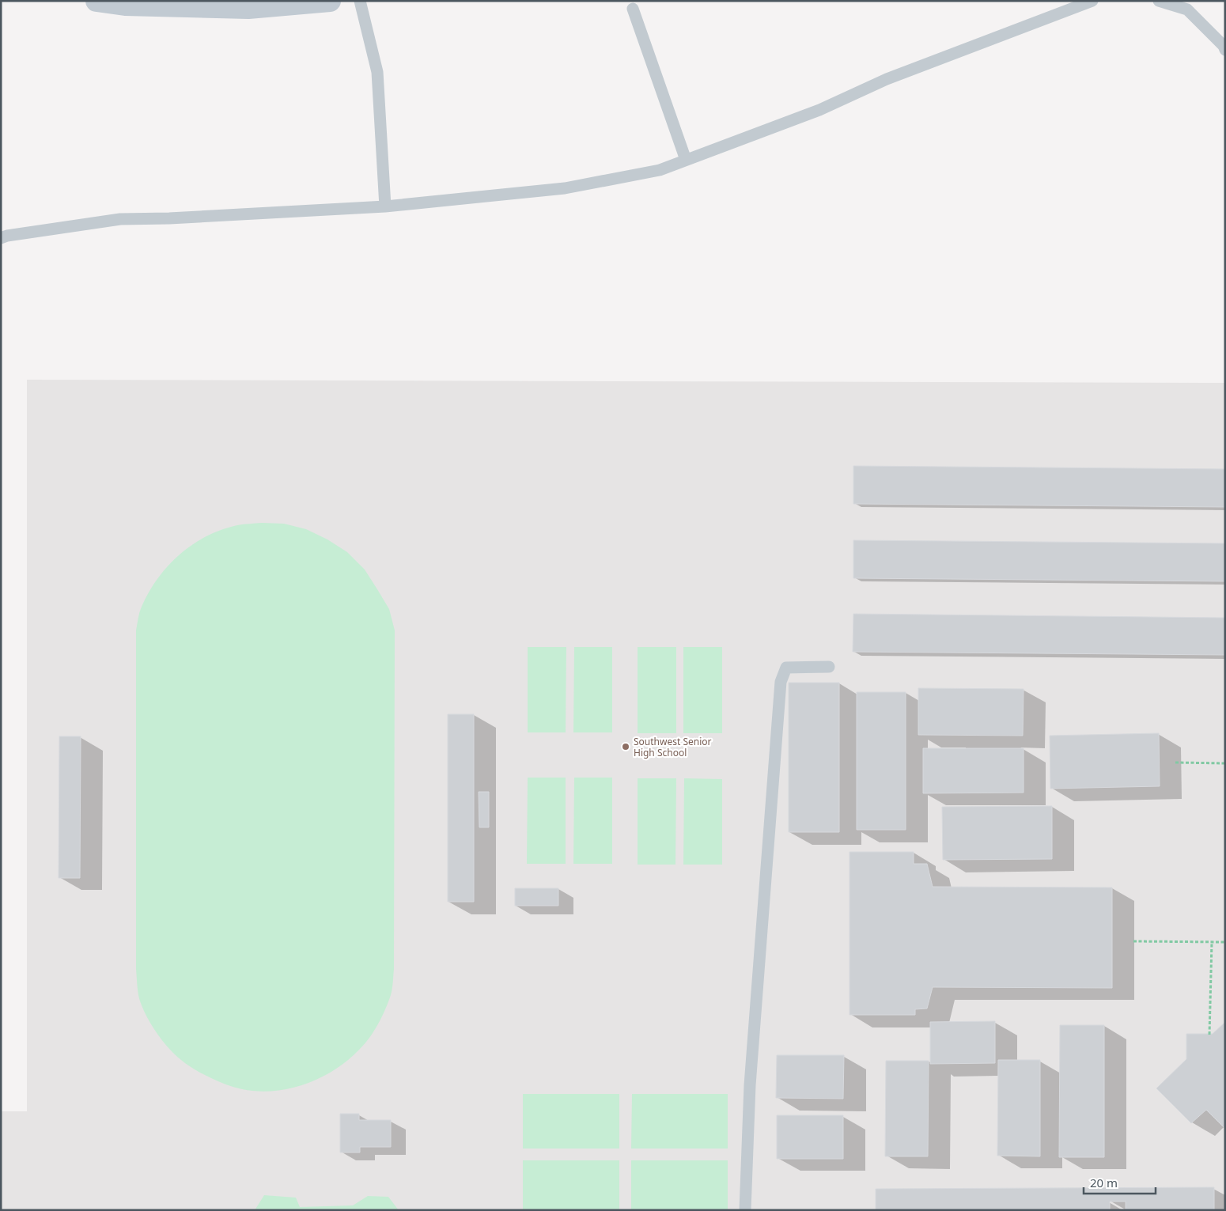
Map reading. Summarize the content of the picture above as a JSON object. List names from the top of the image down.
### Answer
{
  "places": ["Southwest Senior High School"],
  "scale_bar": "20 m"
}
